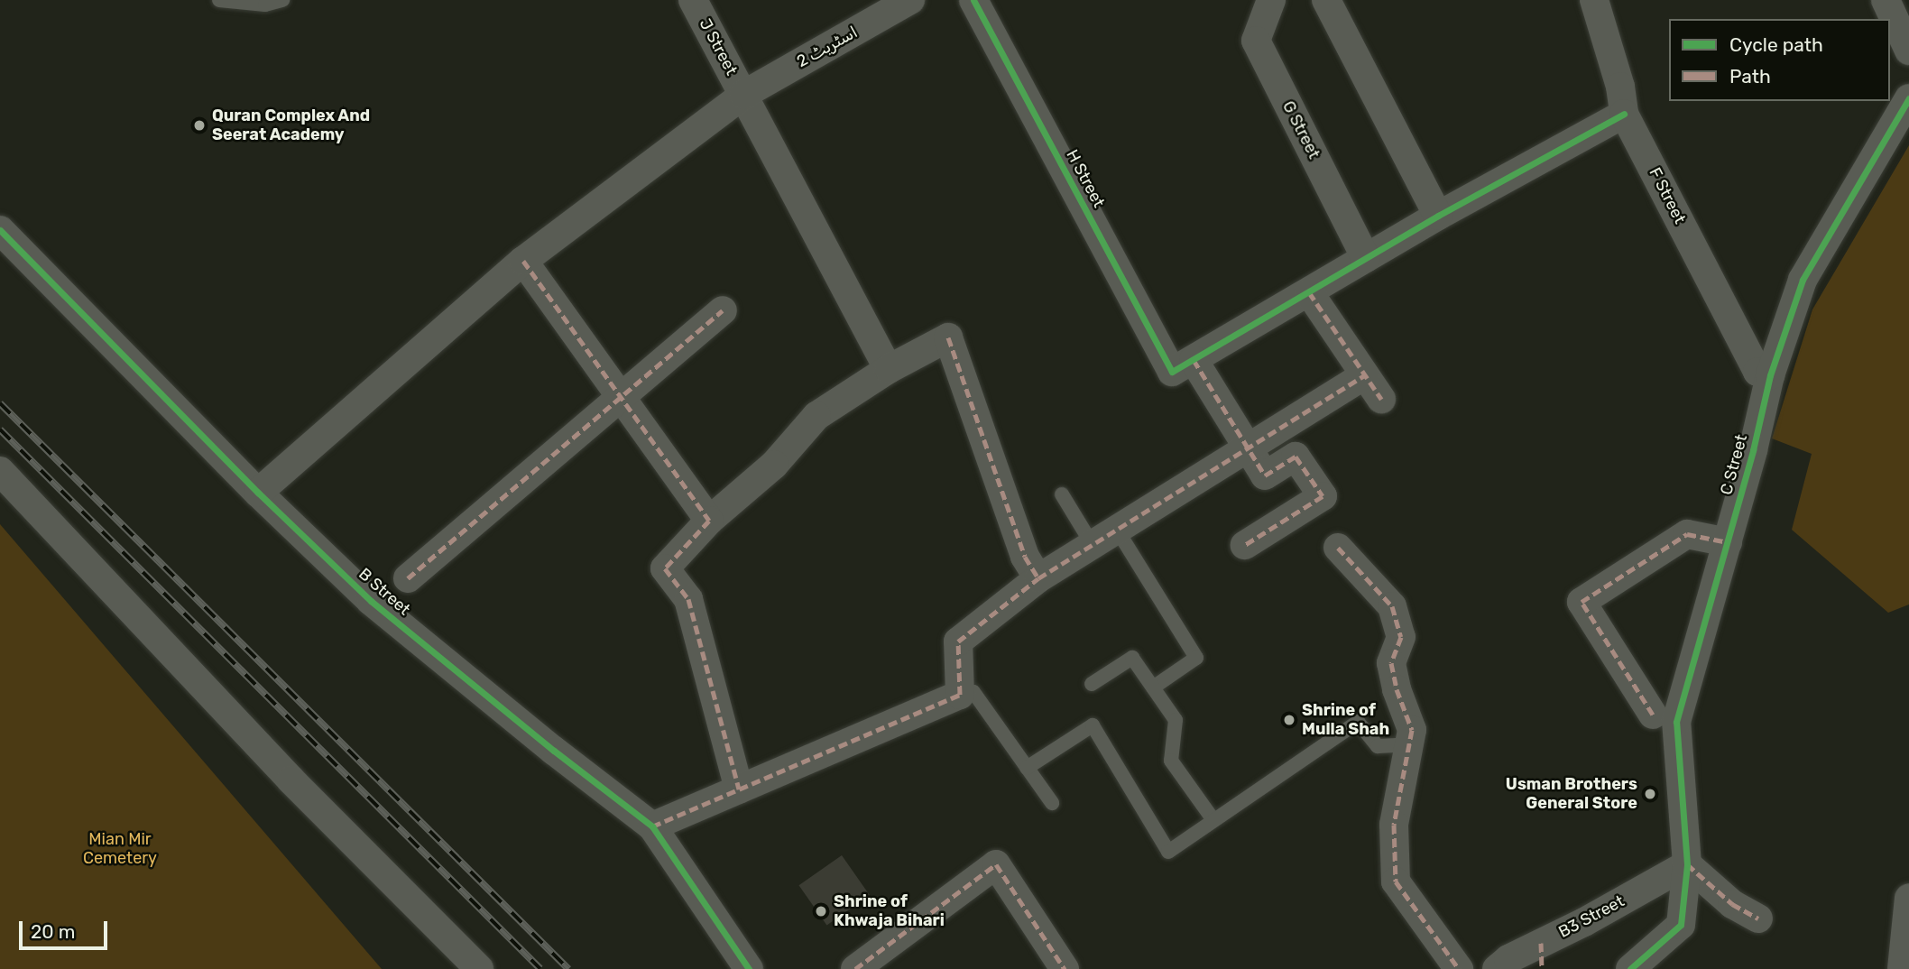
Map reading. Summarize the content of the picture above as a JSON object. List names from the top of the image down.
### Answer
{
  "streets": {
    "street": [
      "J Street",
      "اسٹریٹ 2",
      "G Street",
      "H Street",
      "F Street",
      "C Street",
      "B Street",
      "B3 Street"
    ]
  },
  "crossings": [
    ["J Street", "اسٹریٹ 2"],
    ["اسٹریٹ 2", "B Street"],
    ["F Street", "C Street"],
    ["C Street", "B3 Street"]
  ],
  "parks": ["Mian Mir Cemetery"],
  "places": [
    "Quran Complex And Seerat Academy",
    "Shrine of Mulla Shah",
    "Usman Brothers General Store",
    "Shrine of Khwaja Bihari"
  ],
  "legend": ["Cycle path", "Path"],
  "scale_bar": "20 m"
}
